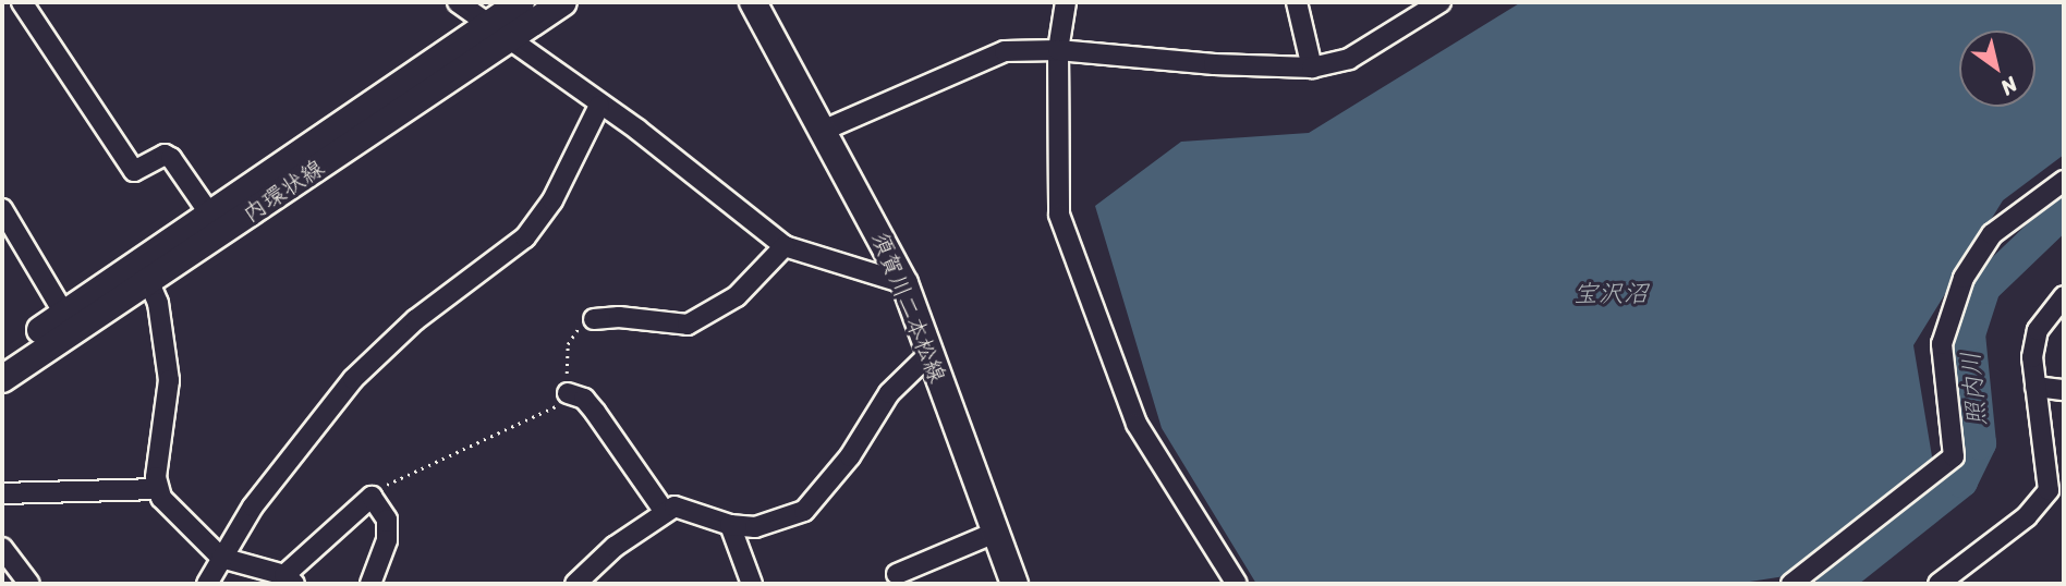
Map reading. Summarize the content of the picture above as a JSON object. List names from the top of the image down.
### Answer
{
  "streets": {
    "main road": ["内環状線", "須賀川二本松線"]
  },
  "water": ["宝沢沼", "照内川"],
  "north": "bottom right"
}
